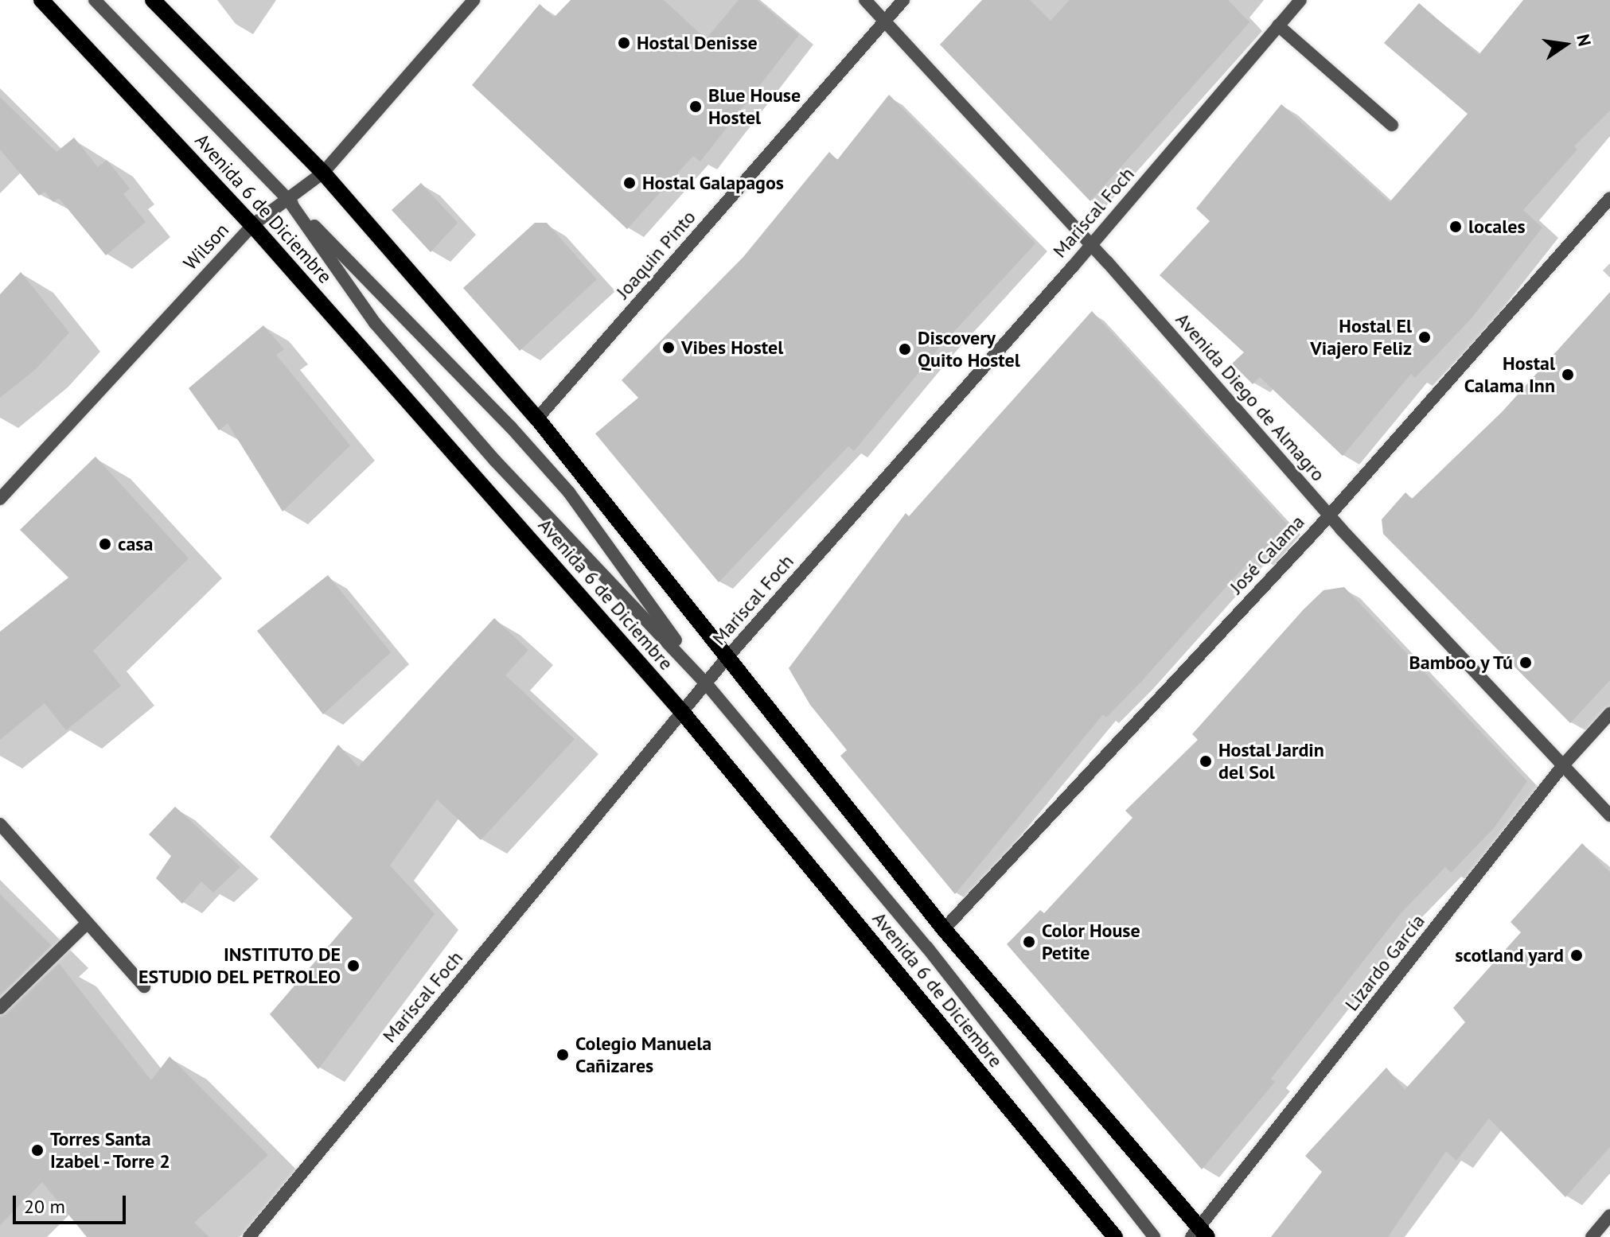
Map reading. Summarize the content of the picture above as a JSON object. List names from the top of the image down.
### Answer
{
  "streets": {
    "main road": ["Avenida 6 de Diciembre"],
    "street": [
      "Mariscal Foch",
      "Wilson",
      "Joaquin Pinto",
      "Avenida Diego de Almagro",
      "José Calama",
      "Lizardo García"
    ]
  },
  "crossings": [
    ["Avenida 6 de Diciembre", "Mariscal Foch"],
    ["Avenida 6 de Diciembre", "Wilson"],
    ["Mariscal Foch", "Avenida Diego de Almagro"],
    ["Joaquin Pinto", "Avenida Diego de Almagro"],
    ["Avenida Diego de Almagro", "José Calama"],
    ["Avenida Diego de Almagro", "Lizardo García"]
  ],
  "places": [
    "Hostal Denisse",
    "Blue House Hostel",
    "Hostal Galapagos",
    "locales",
    "Hostal El Viajero Feliz",
    "Vibes Hostel",
    "Discovery Quito Hostel",
    "Hostal Calama Inn",
    "casa",
    "Bamboo y Tú",
    "Hostal Jardin del Sol",
    "Color House Petite",
    "scotland yard",
    "INSTITUTO DE ESTUDIO DEL PETROLEO",
    "Colegio Manuela Cañizares",
    "Torres Santa Izabel - Torre 2"
  ],
  "scale_bar": "20 m",
  "north": "right"
}
